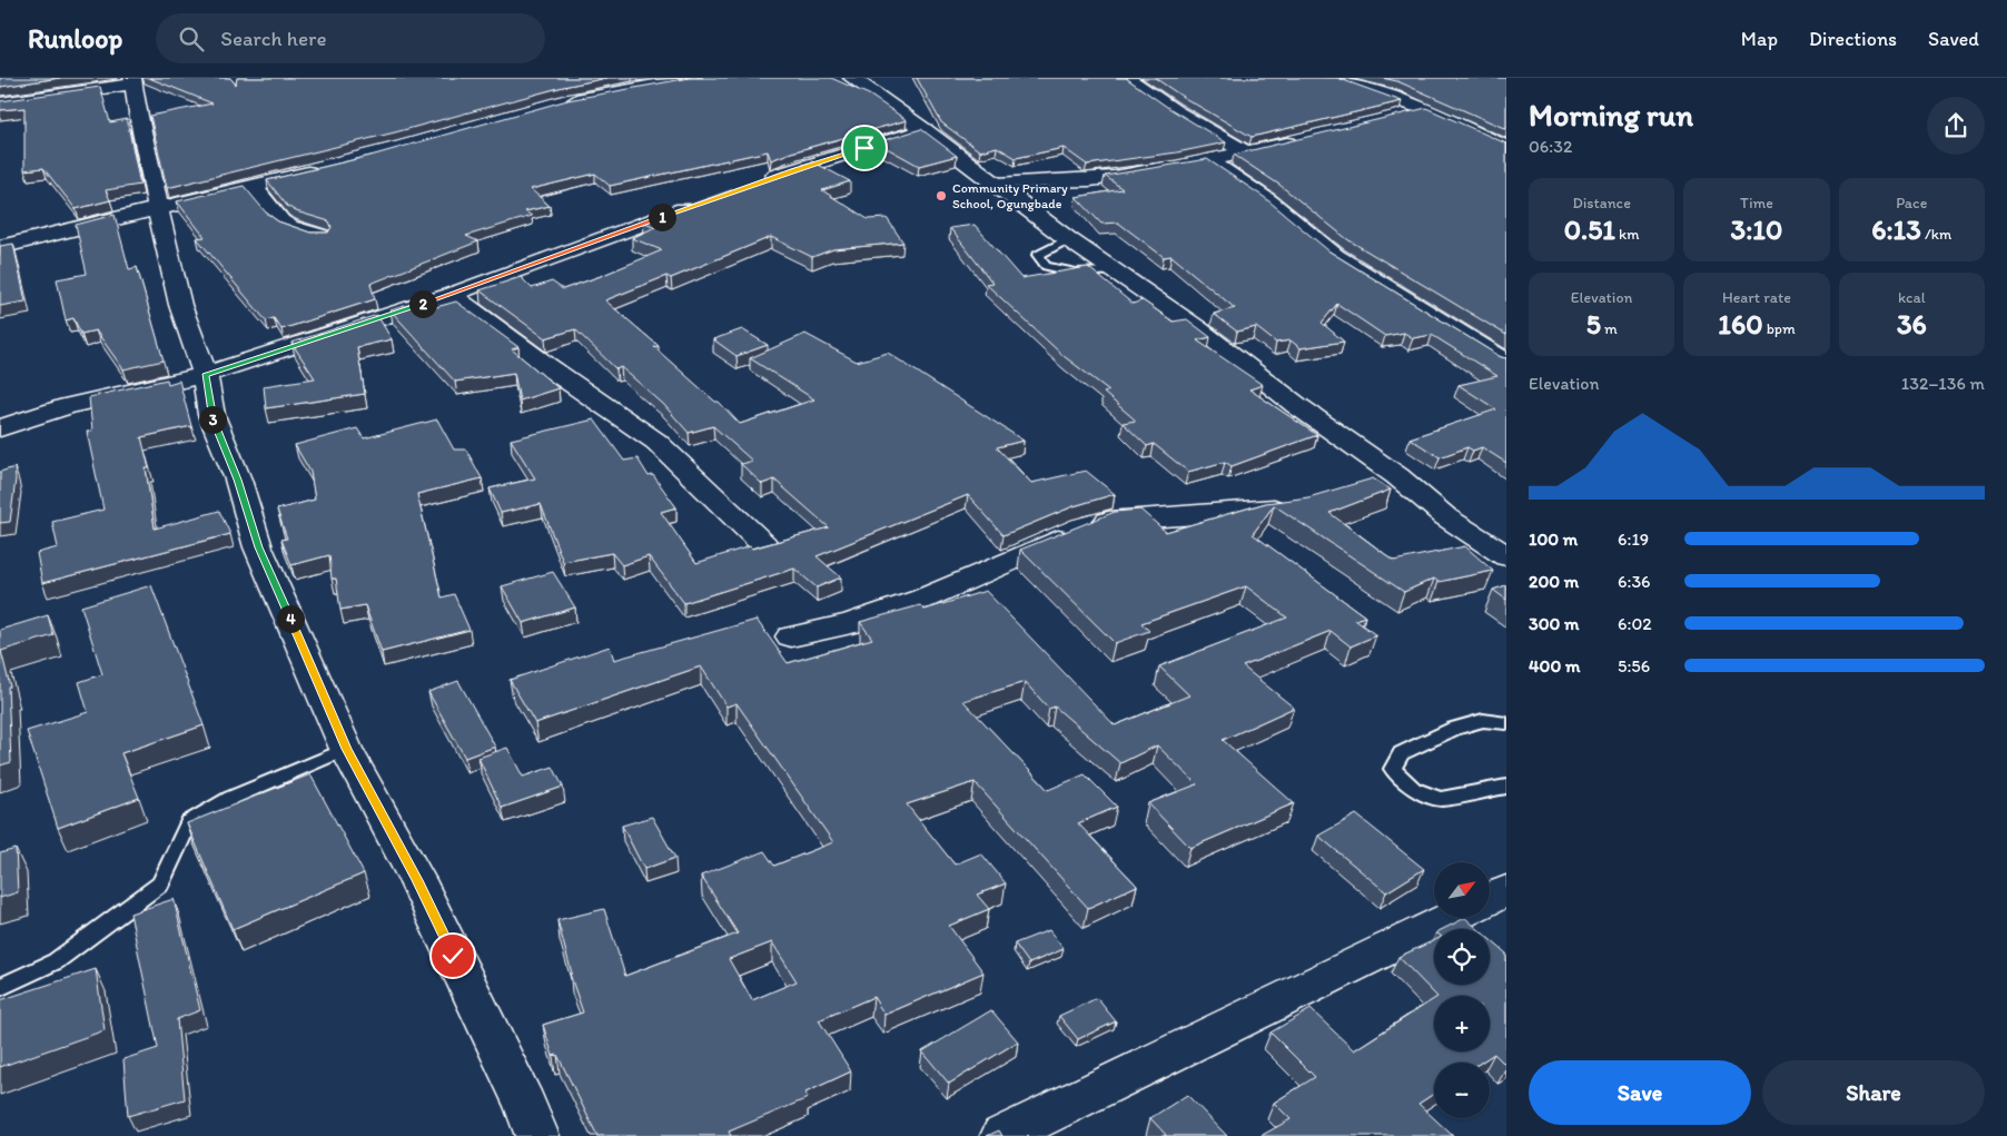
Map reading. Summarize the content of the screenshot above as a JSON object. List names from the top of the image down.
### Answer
{
  "places": ["Community Primary School, Ogungbade"],
  "north": "top right",
  "page": {
    "header": "Runloop",
    "search": "Search here",
    "nav": ["Map", "Directions", "Saved"],
    "heading": ["Morning run", "06:32"],
    "stats": [
      ["Distance", "0.51 km"],
      ["Time", "3:10"],
      ["Pace", "6:13 /km"],
      ["Elevation", "5 m"],
      ["Heart rate", "160 bpm"],
      ["kcal", "36"]
    ],
    "pins": [
      "1",
      "2",
      "3",
      "4"
    ],
    "chart": ["Elevation", "132–136 m"],
    "list": [
      {
        "name": "100 m",
        "note": "6:19"
      },
      {
        "name": "200 m",
        "note": "6:36"
      },
      {
        "name": "300 m",
        "note": "6:02"
      },
      {
        "name": "400 m",
        "note": "5:56"
      }
    ],
    "map_buttons": ["+", "−"],
    "buttons": ["Save", "Share"]
  }
}
